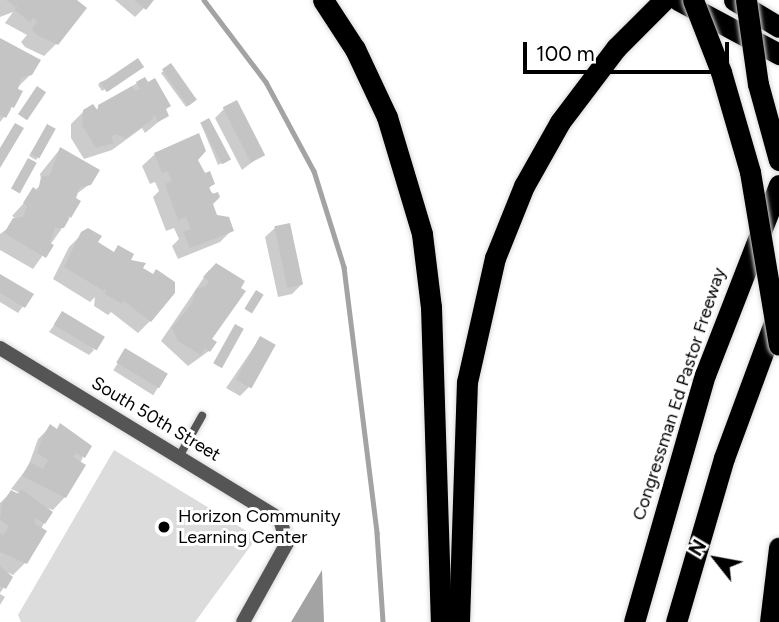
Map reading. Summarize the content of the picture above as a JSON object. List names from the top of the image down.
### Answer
{
  "streets": {
    "highway": ["Congressman Ed Pastor Freeway"],
    "street": ["South 50th Street"]
  },
  "places": ["Horizon Community Learning Center"],
  "scale_bar": "100 m",
  "north": "top left"
}
